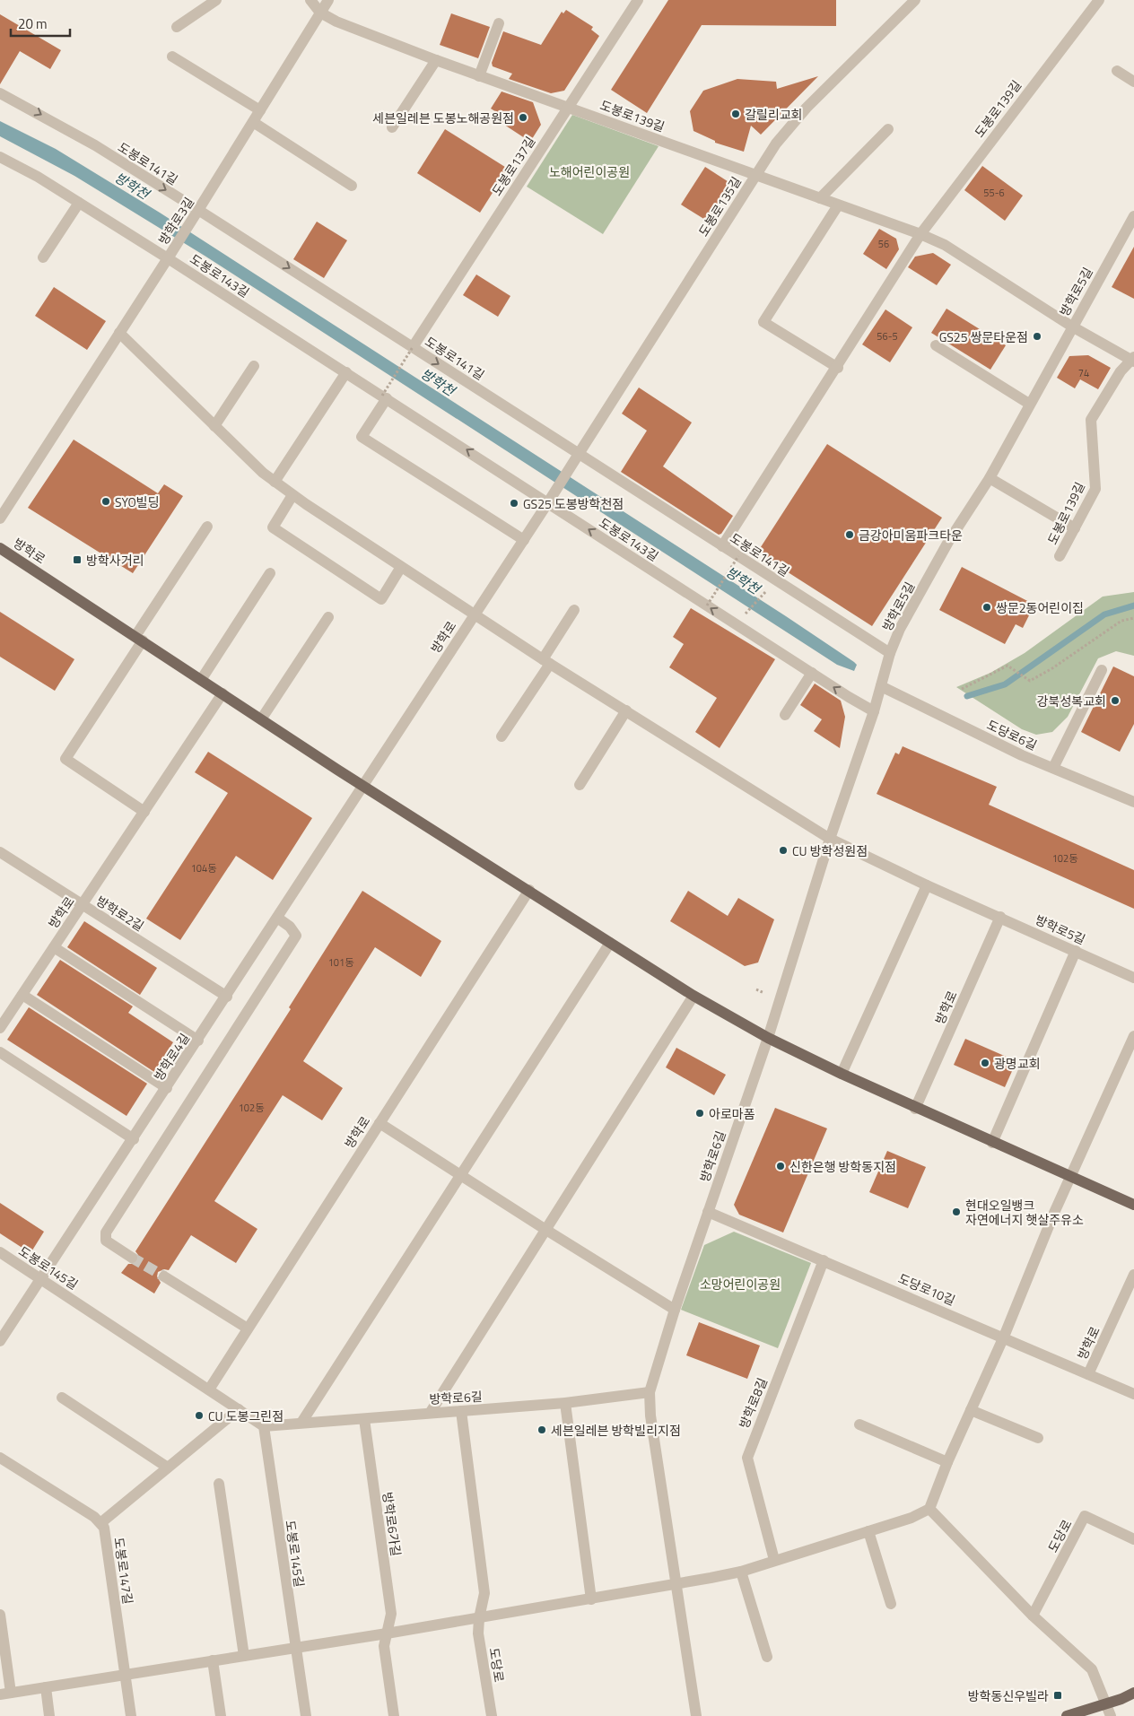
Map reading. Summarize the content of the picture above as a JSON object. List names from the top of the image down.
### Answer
{
  "streets": {
    "main road": ["방학로"],
    "street": [
      "도봉로139길",
      "도봉로141길",
      "도봉로137길",
      "도봉로135길",
      "방학로3길",
      "도봉로143길",
      "방학로5길",
      "도당로6길",
      "방학로2길",
      "방학로4길",
      "방학로6길",
      "도봉로145길",
      "도당로10길",
      "방학로8길",
      "방학로6가길",
      "도당로",
      "도봉로147길"
    ]
  },
  "crossings": [
    ["도봉로139길", "도봉로141길"],
    ["도봉로139길", "도봉로137길"],
    ["도봉로139길", "도봉로135길"],
    ["도봉로139길", "방학로3길"],
    ["도봉로139길", "방학로5길"],
    ["도봉로141길", "도봉로137길"],
    ["도봉로141길", "도봉로135길"],
    ["도봉로141길", "방학로3길"],
    ["도봉로141길", "방학로5길"],
    ["도봉로135길", "도봉로143길"],
    ["도봉로135길", "방학로"],
    ["방학로3길", "도봉로143길"],
    ["도봉로143길", "방학로5길"],
    ["도봉로143길", "방학로"],
    ["방학로5길", "방학로"],
    ["방학로5길", "도당로6길"],
    ["방학로5길", "방학로6길"],
    ["방학로", "방학로2길"],
    ["방학로", "방학로4길"],
    ["방학로", "방학로6길"],
    ["방학로", "도봉로145길"],
    ["방학로", "도당로10길"],
    ["방학로2길", "방학로4길"],
    ["방학로4길", "도봉로145길"],
    ["방학로6길", "도봉로145길"],
    ["방학로6길", "도당로10길"],
    ["방학로6길", "방학로6가길"],
    ["도당로10길", "방학로8길"]
  ],
  "one_way": ["도봉로141길", "도봉로143길"],
  "water": ["방학천"],
  "parks": ["노해어린이공원", "소망어린이공원"],
  "places": {
    "other": [
      "갈릴리교회",
      "세븐일레븐 도봉노해공원점",
      "GS25 쌍문타운점",
      "SYO빌딩",
      "GS25 도봉방학천점",
      "금강아미움파크타운",
      "쌍문2동어린이집",
      "강북성복교회",
      "CU 방학성원점",
      "광명교회",
      "아로마폼",
      "신한은행 방학동지점",
      "현대오일뱅크 자연에너지 햇살주유소",
      "CU 도봉그린점",
      "세븐일레븐 방학빌리지점"
    ],
    "transit": ["방학사거리", "방학동신우빌라"]
  },
  "house_numbers": [
    "55-6",
    "56",
    "56-5",
    "74",
    "102동",
    "104동",
    "101동",
    "102동"
  ],
  "scale_bar": "20 m"
}
